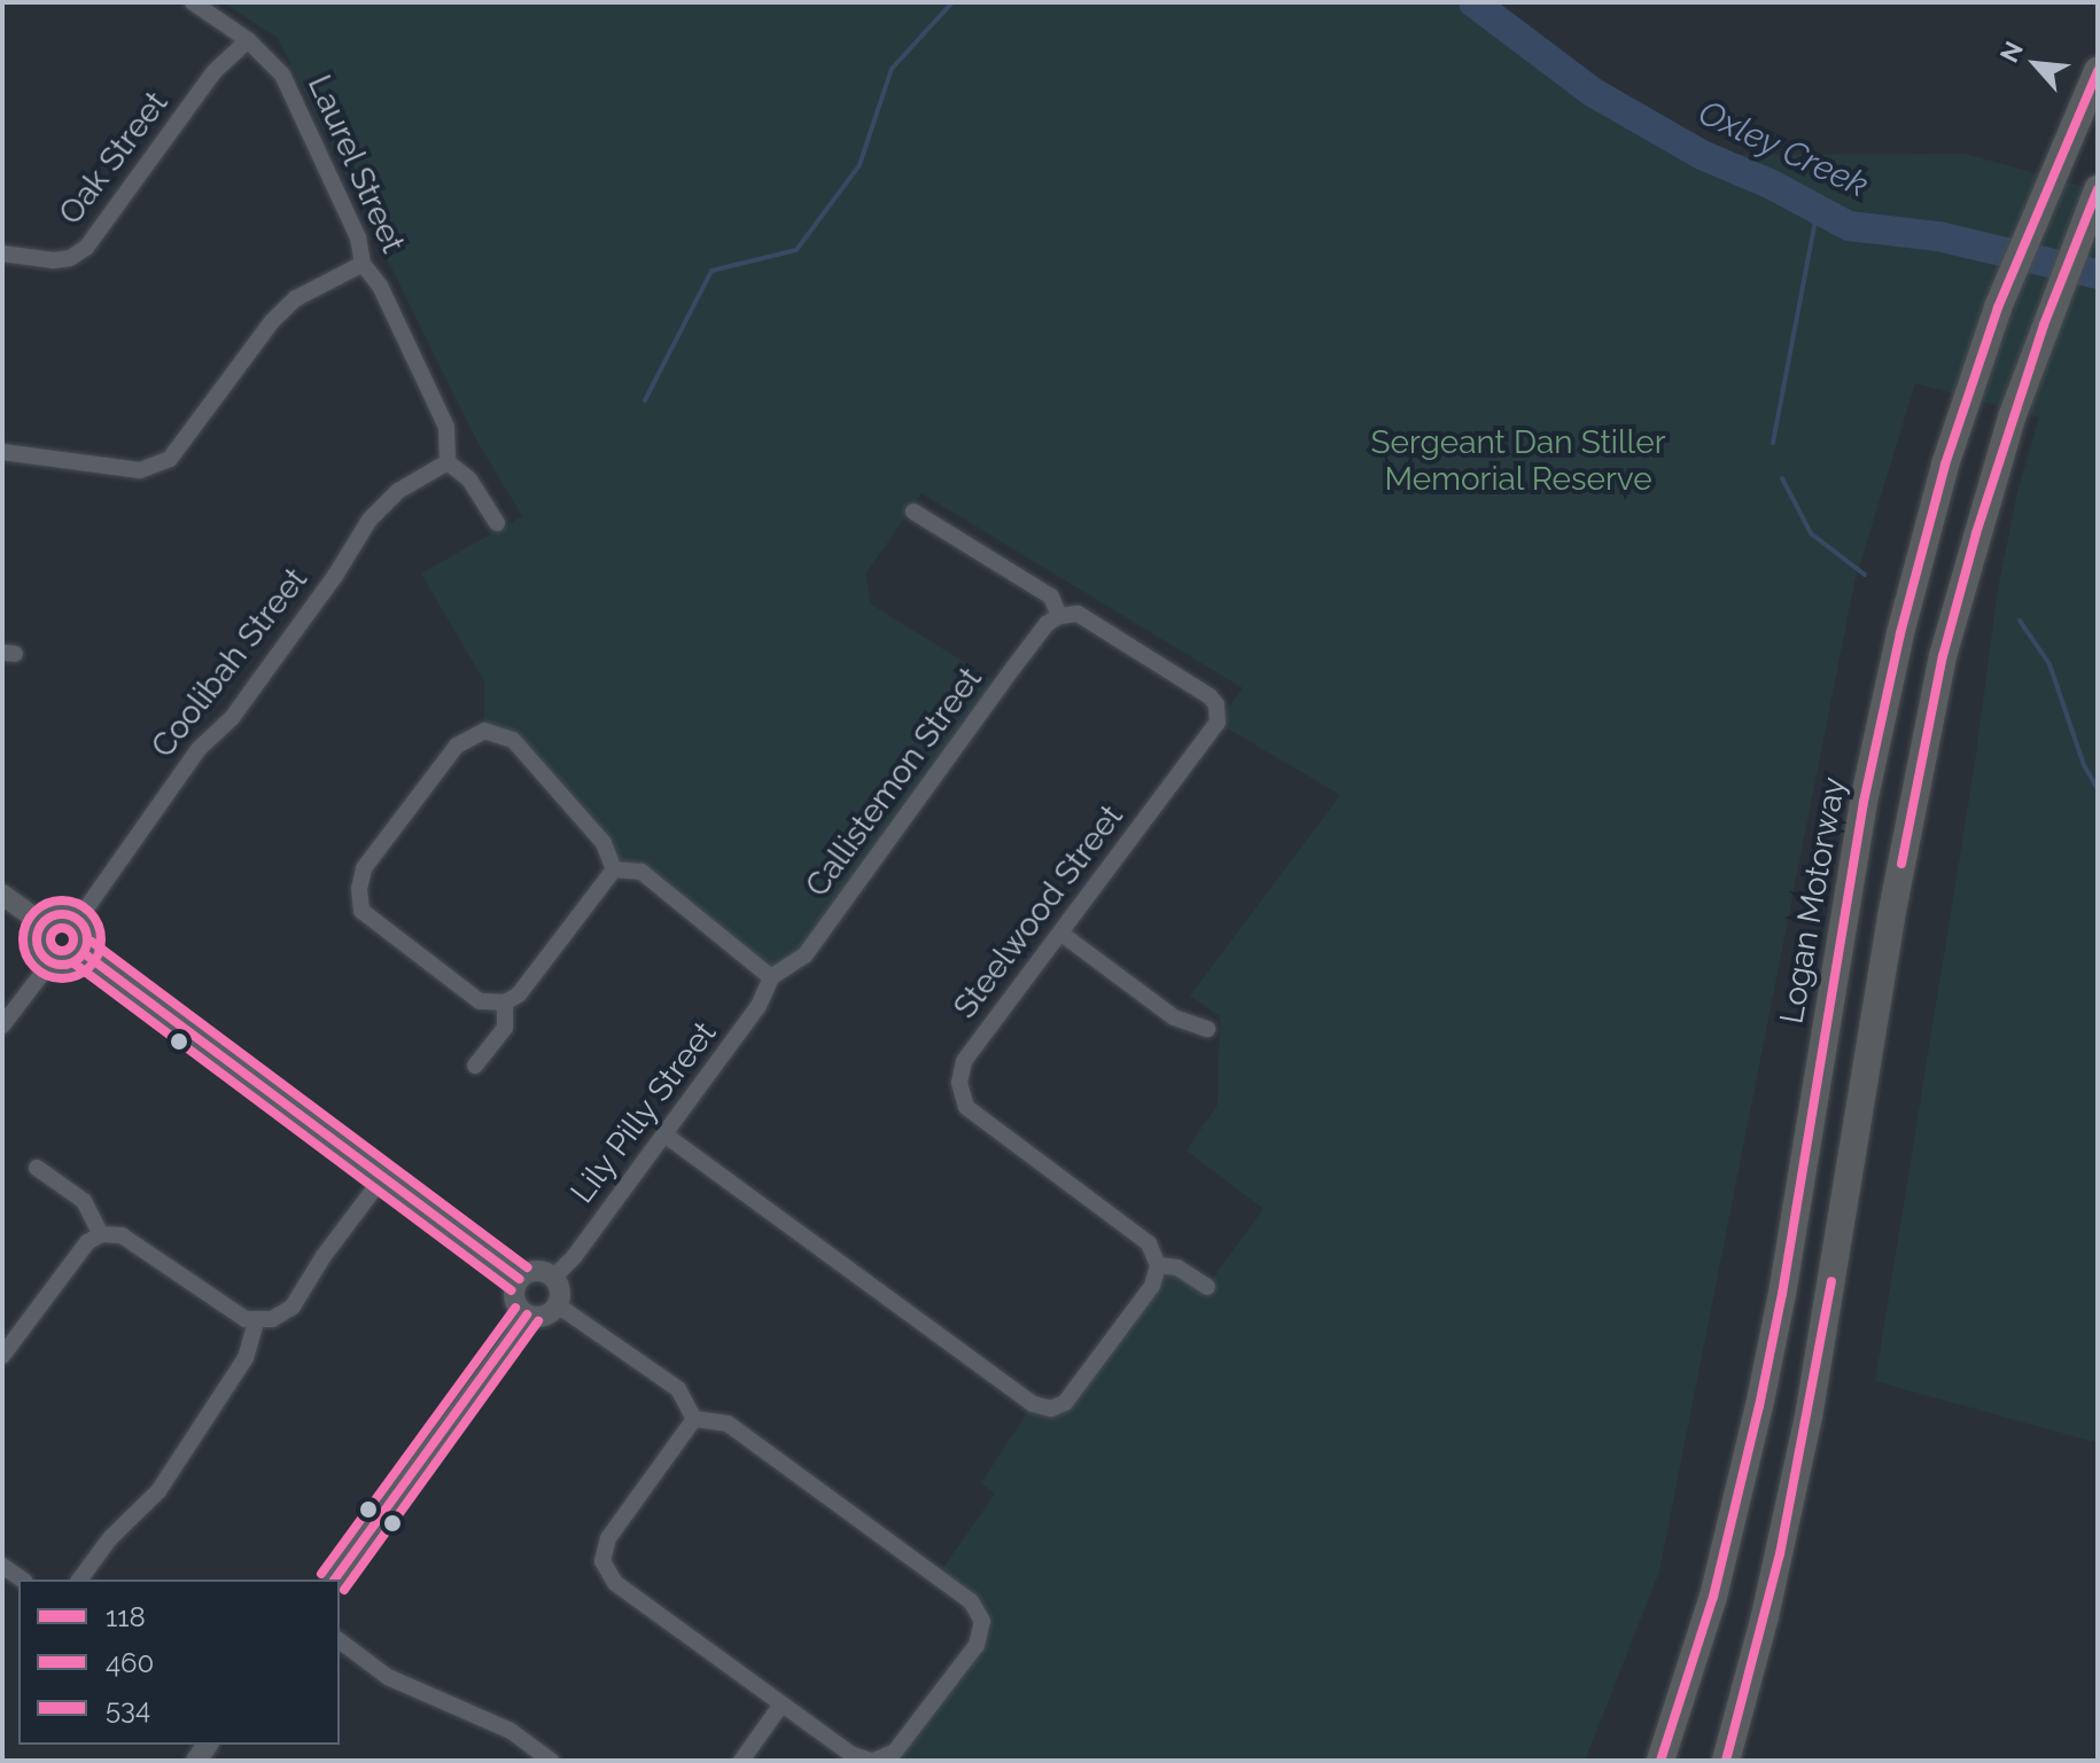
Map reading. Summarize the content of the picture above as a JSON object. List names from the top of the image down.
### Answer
{
  "streets": {
    "highway": ["Logan Motorway"],
    "street": [
      "Oak Street",
      "Laurel Street",
      "Coolibah Street",
      "Callistemon Street",
      "Steelwood Street",
      "Lily Pilly Street"
    ]
  },
  "crossings": [
    ["Oak Street", "Laurel Street"],
    ["Laurel Street", "Coolibah Street"],
    ["Callistemon Street", "Steelwood Street"],
    ["Callistemon Street", "Lily Pilly Street"]
  ],
  "water": ["Oxley Creek"],
  "parks": ["Sergeant Dan Stiller Memorial Reserve"],
  "lines": ["transit line 118", "transit line 460", "transit line 534"],
  "legend": ["118", "460", "534"],
  "north": "top left"
}
